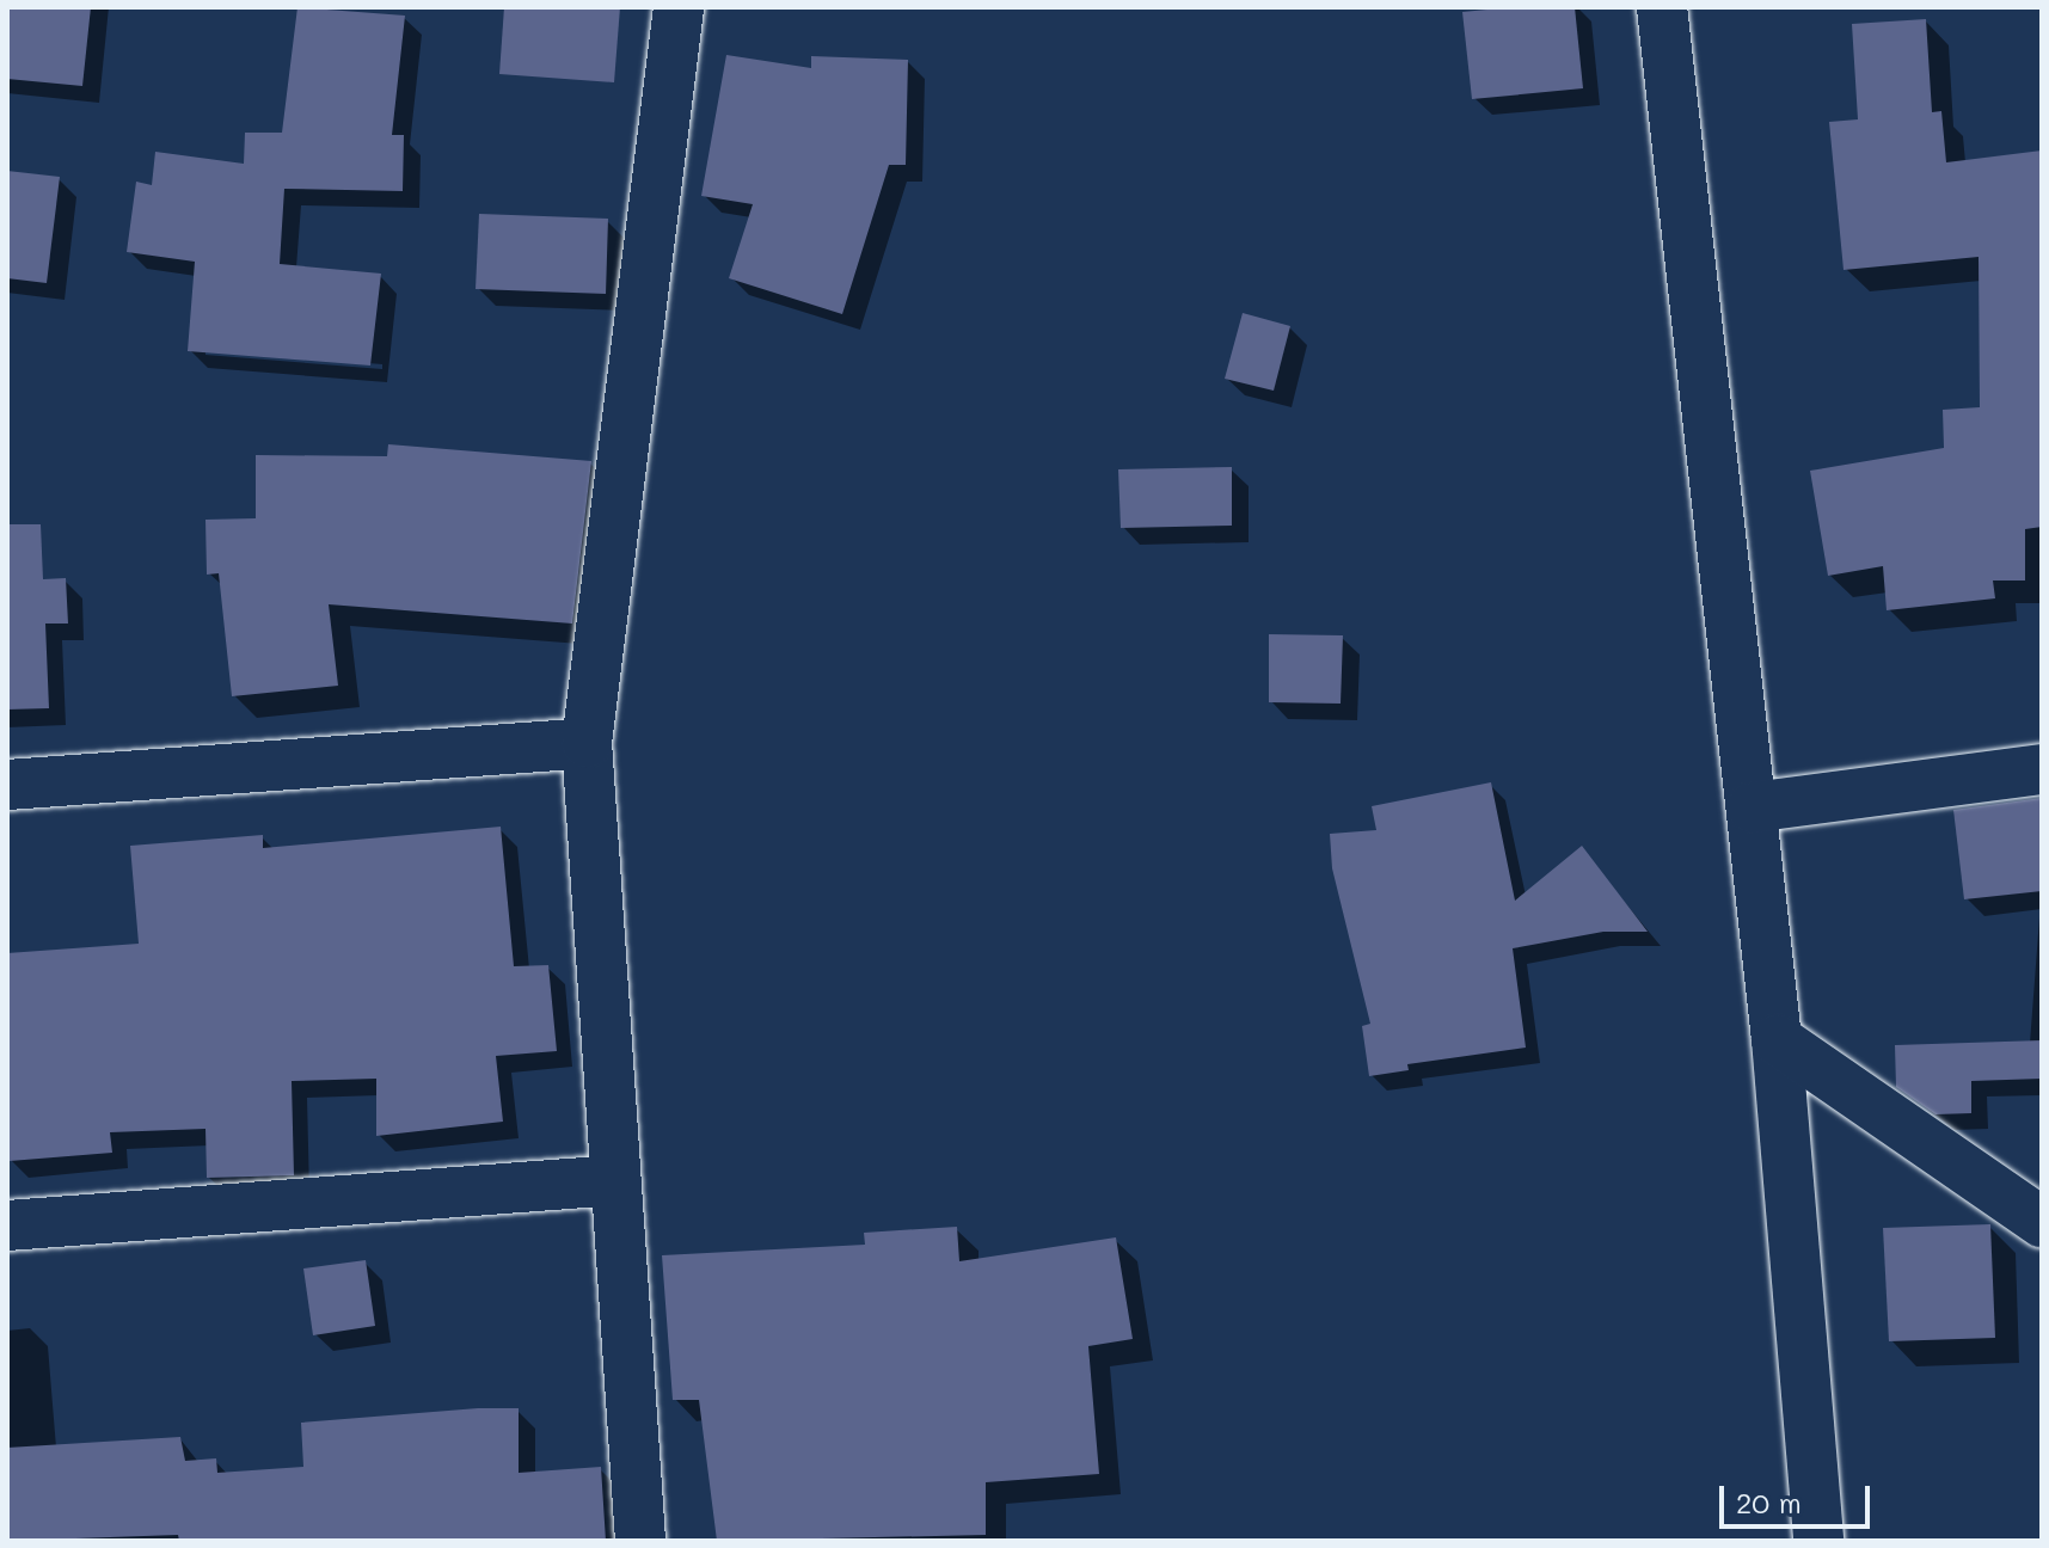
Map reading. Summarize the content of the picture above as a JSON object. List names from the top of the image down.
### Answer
{
  "scale_bar": "20 m"
}
